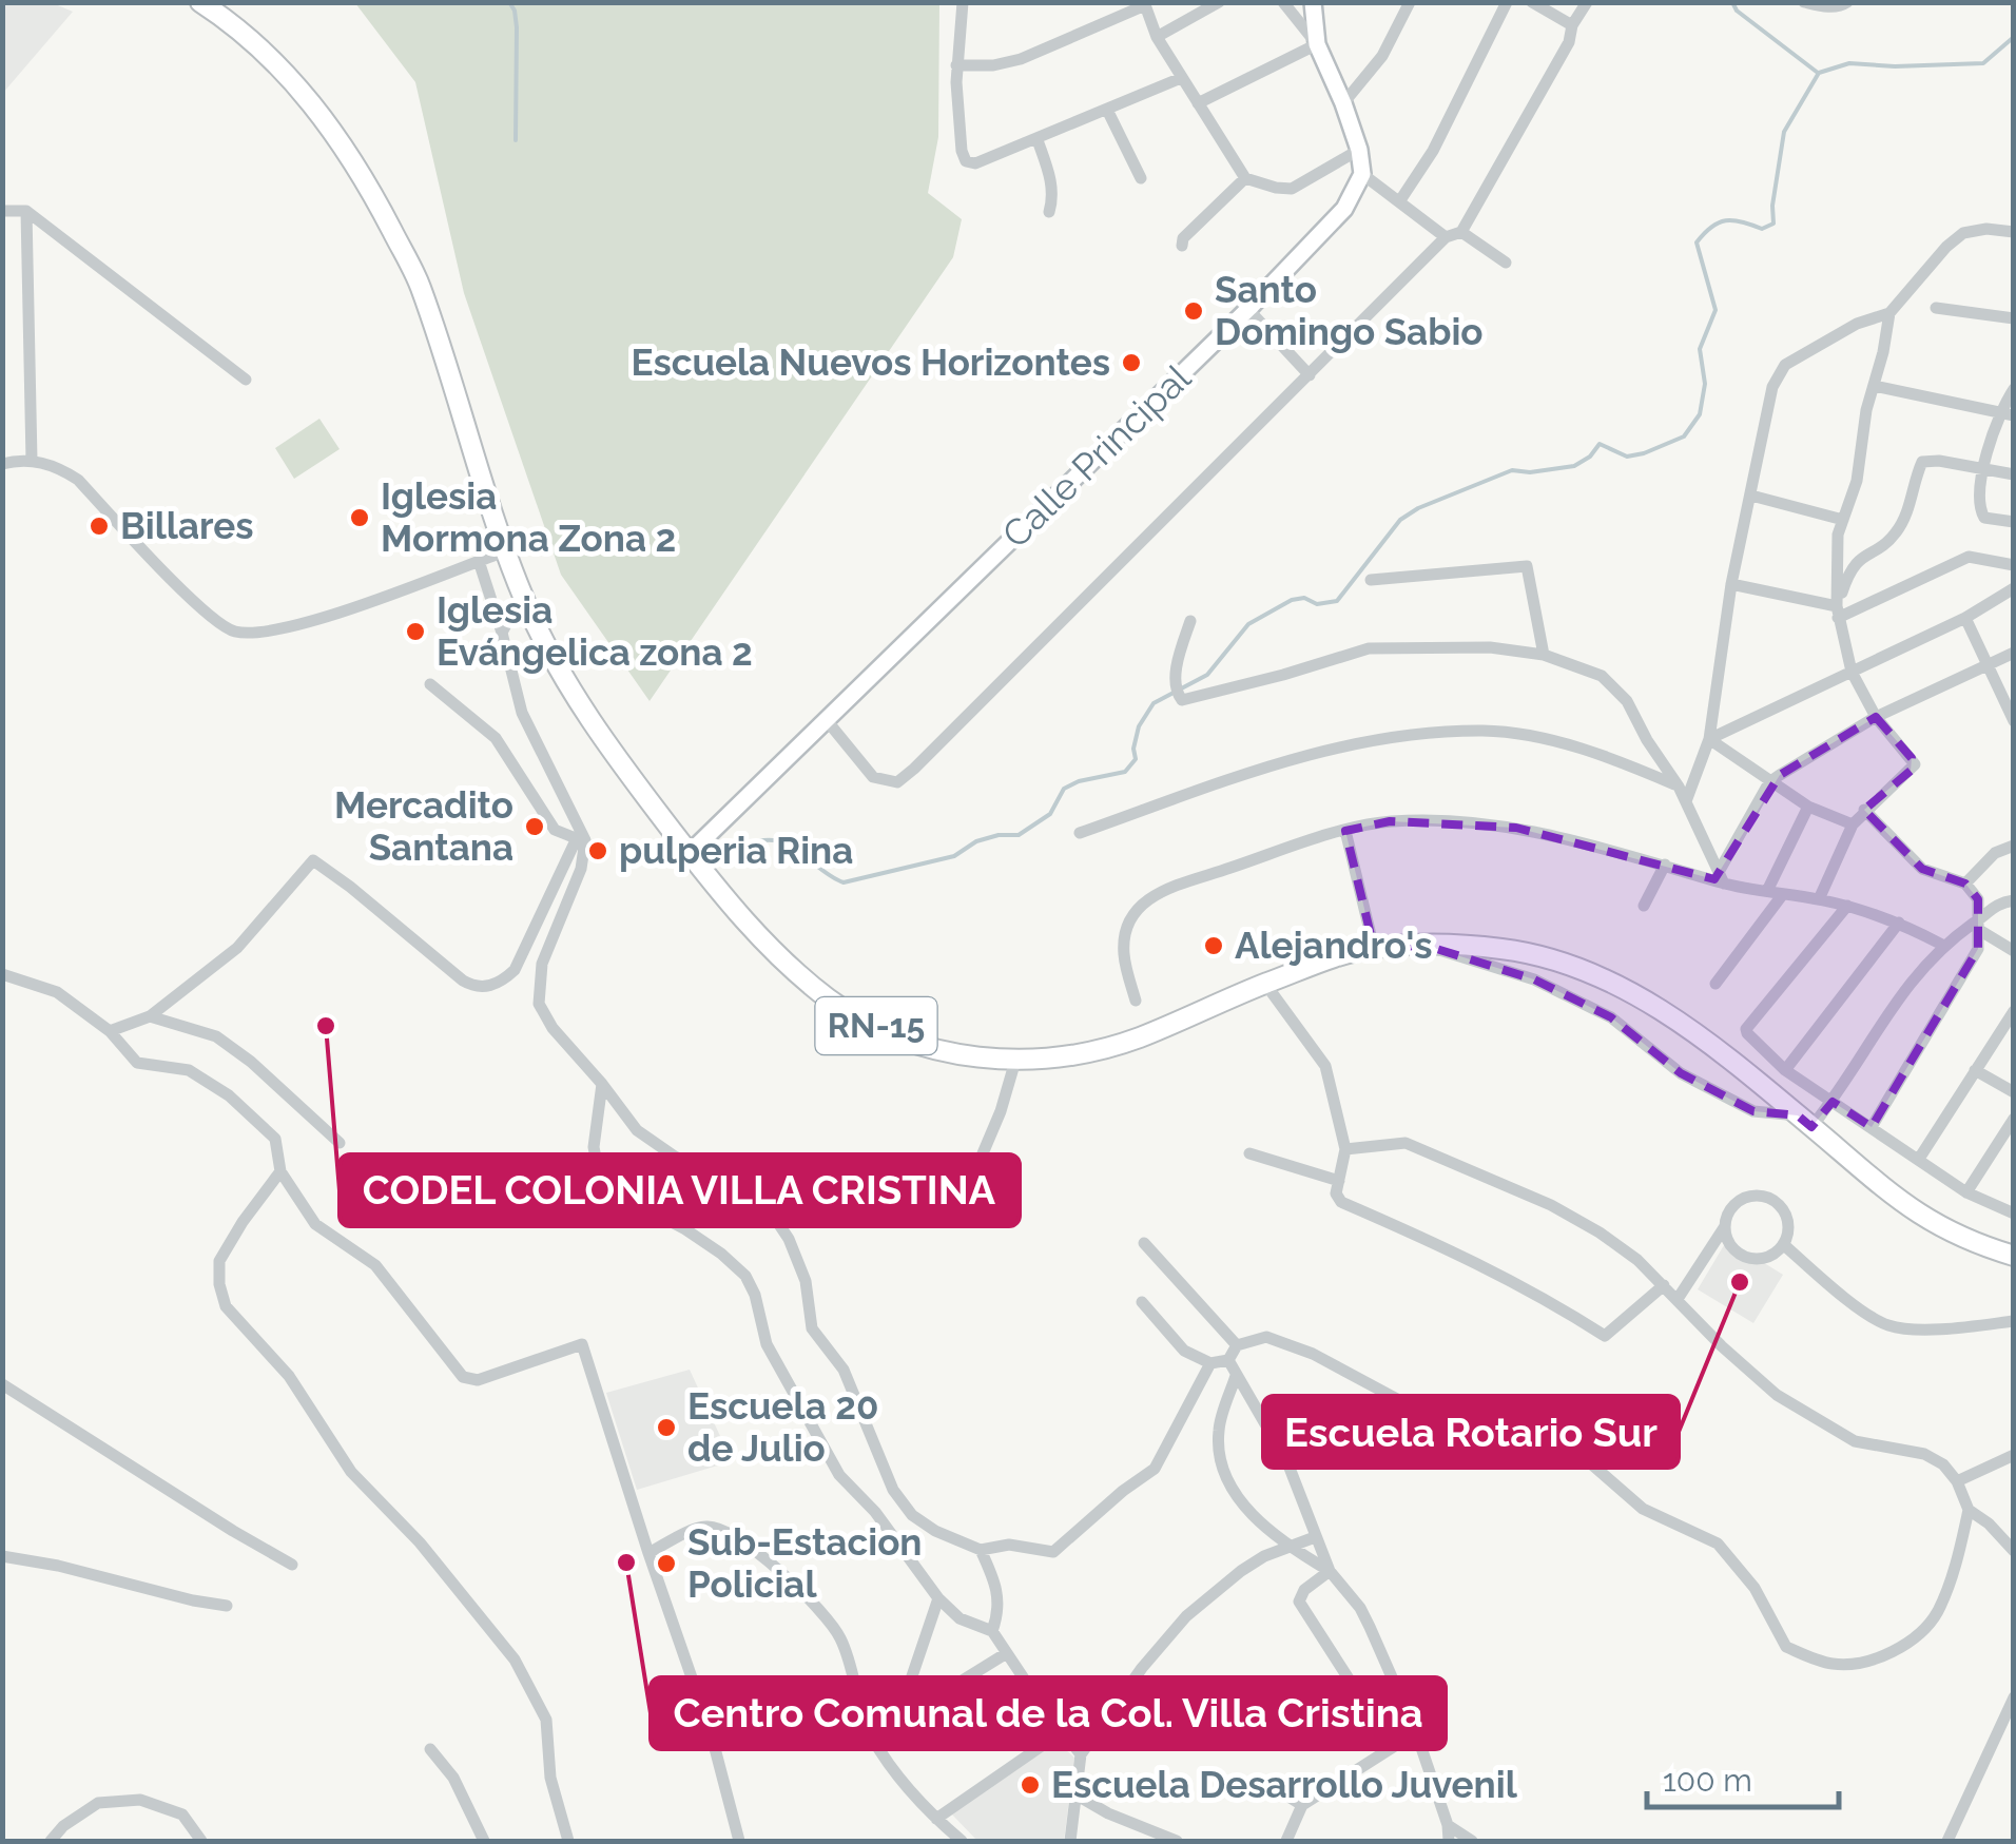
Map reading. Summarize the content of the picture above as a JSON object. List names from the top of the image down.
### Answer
{
  "streets": {
    "main road": ["RN-15"],
    "street": ["Calle Principal"]
  },
  "crossings": [
    ["Calle Principal", "RN-15"]
  ],
  "places": [
    "Santo Domingo Sabio",
    "Escuela Nuevos Horizontes",
    "Iglesia Mormona Zona 2",
    "Billares",
    "Iglesia Evángelica zona 2",
    "Mercadito Santana",
    "pulperia Rina",
    "Alejandro's",
    "CODEL COLONIA VILLA CRISTINA",
    "Escuela Rotario Sur",
    "Escuela 20 de Julio",
    "Centro Comunal de la Col. Villa Cristina",
    "Sub-Estacion Policial",
    "Escuela Desarrollo Juvenil"
  ],
  "scale_bar": "100 m"
}
